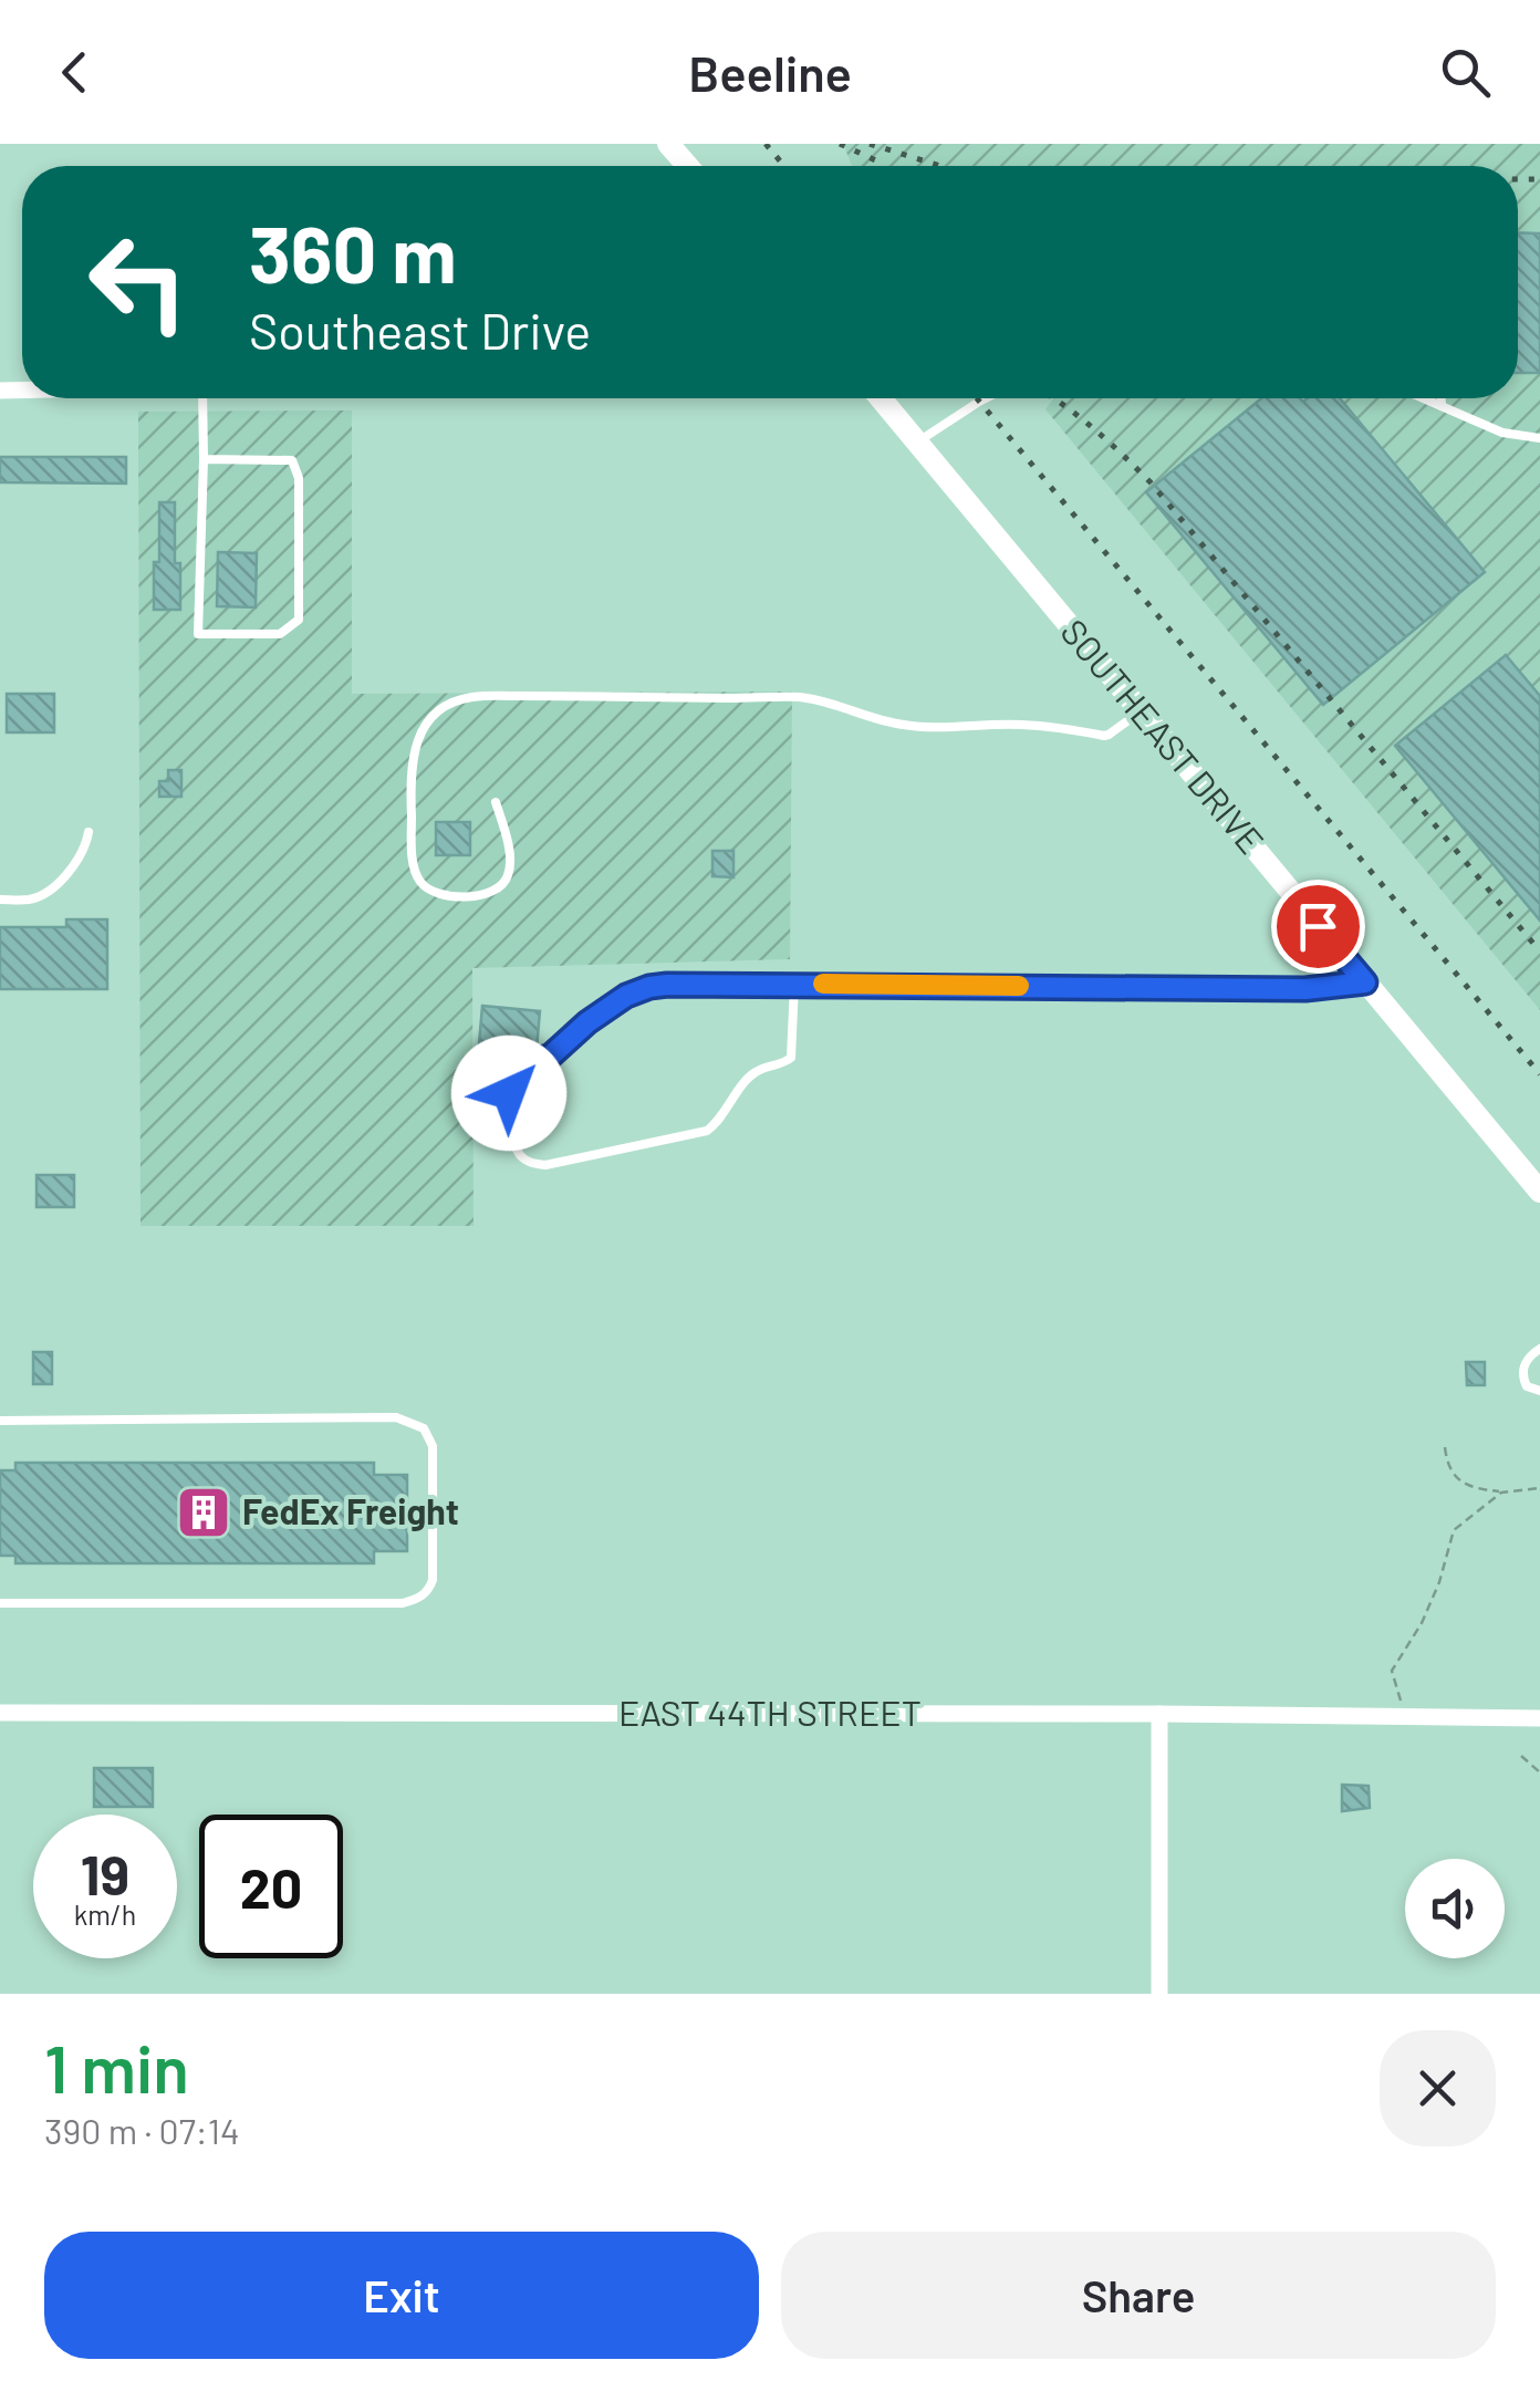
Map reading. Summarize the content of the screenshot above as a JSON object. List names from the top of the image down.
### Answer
{
  "streets": {
    "main road": ["SOUTHEAST DRIVE"],
    "street": ["EAST 44TH STREET"]
  },
  "places": {
    "building": ["FedEx Freight"]
  },
  "page": {
    "header": "Beeline",
    "turn": ["360 m", "Southeast Drive"],
    "speed": "19 km/h",
    "limit": "20",
    "heading": ["1 min", "390 m · 07:14"],
    "buttons": ["Exit", "Share"]
  }
}
